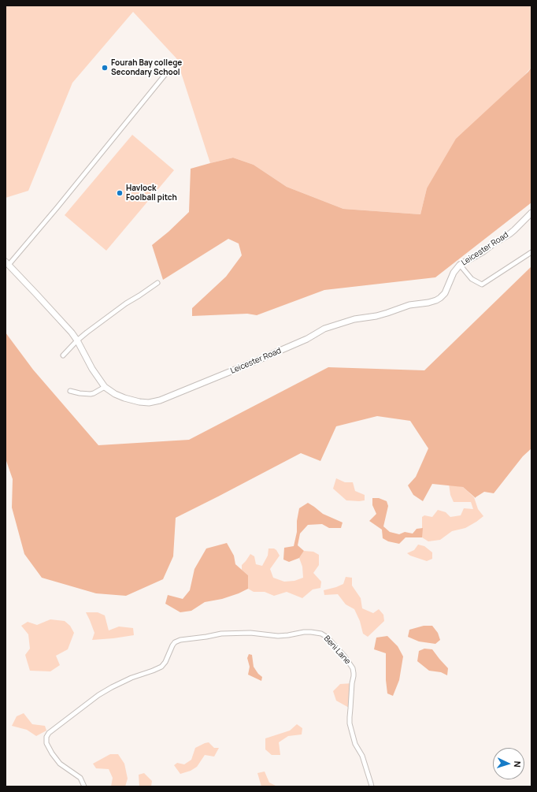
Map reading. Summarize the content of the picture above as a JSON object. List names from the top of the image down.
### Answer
{
  "streets": {
    "street": ["Leicester Road", "Beni Lane"]
  },
  "places": ["Fourah Bay college Secondary School", "Havlock Foolball pitch"],
  "north": "right"
}
